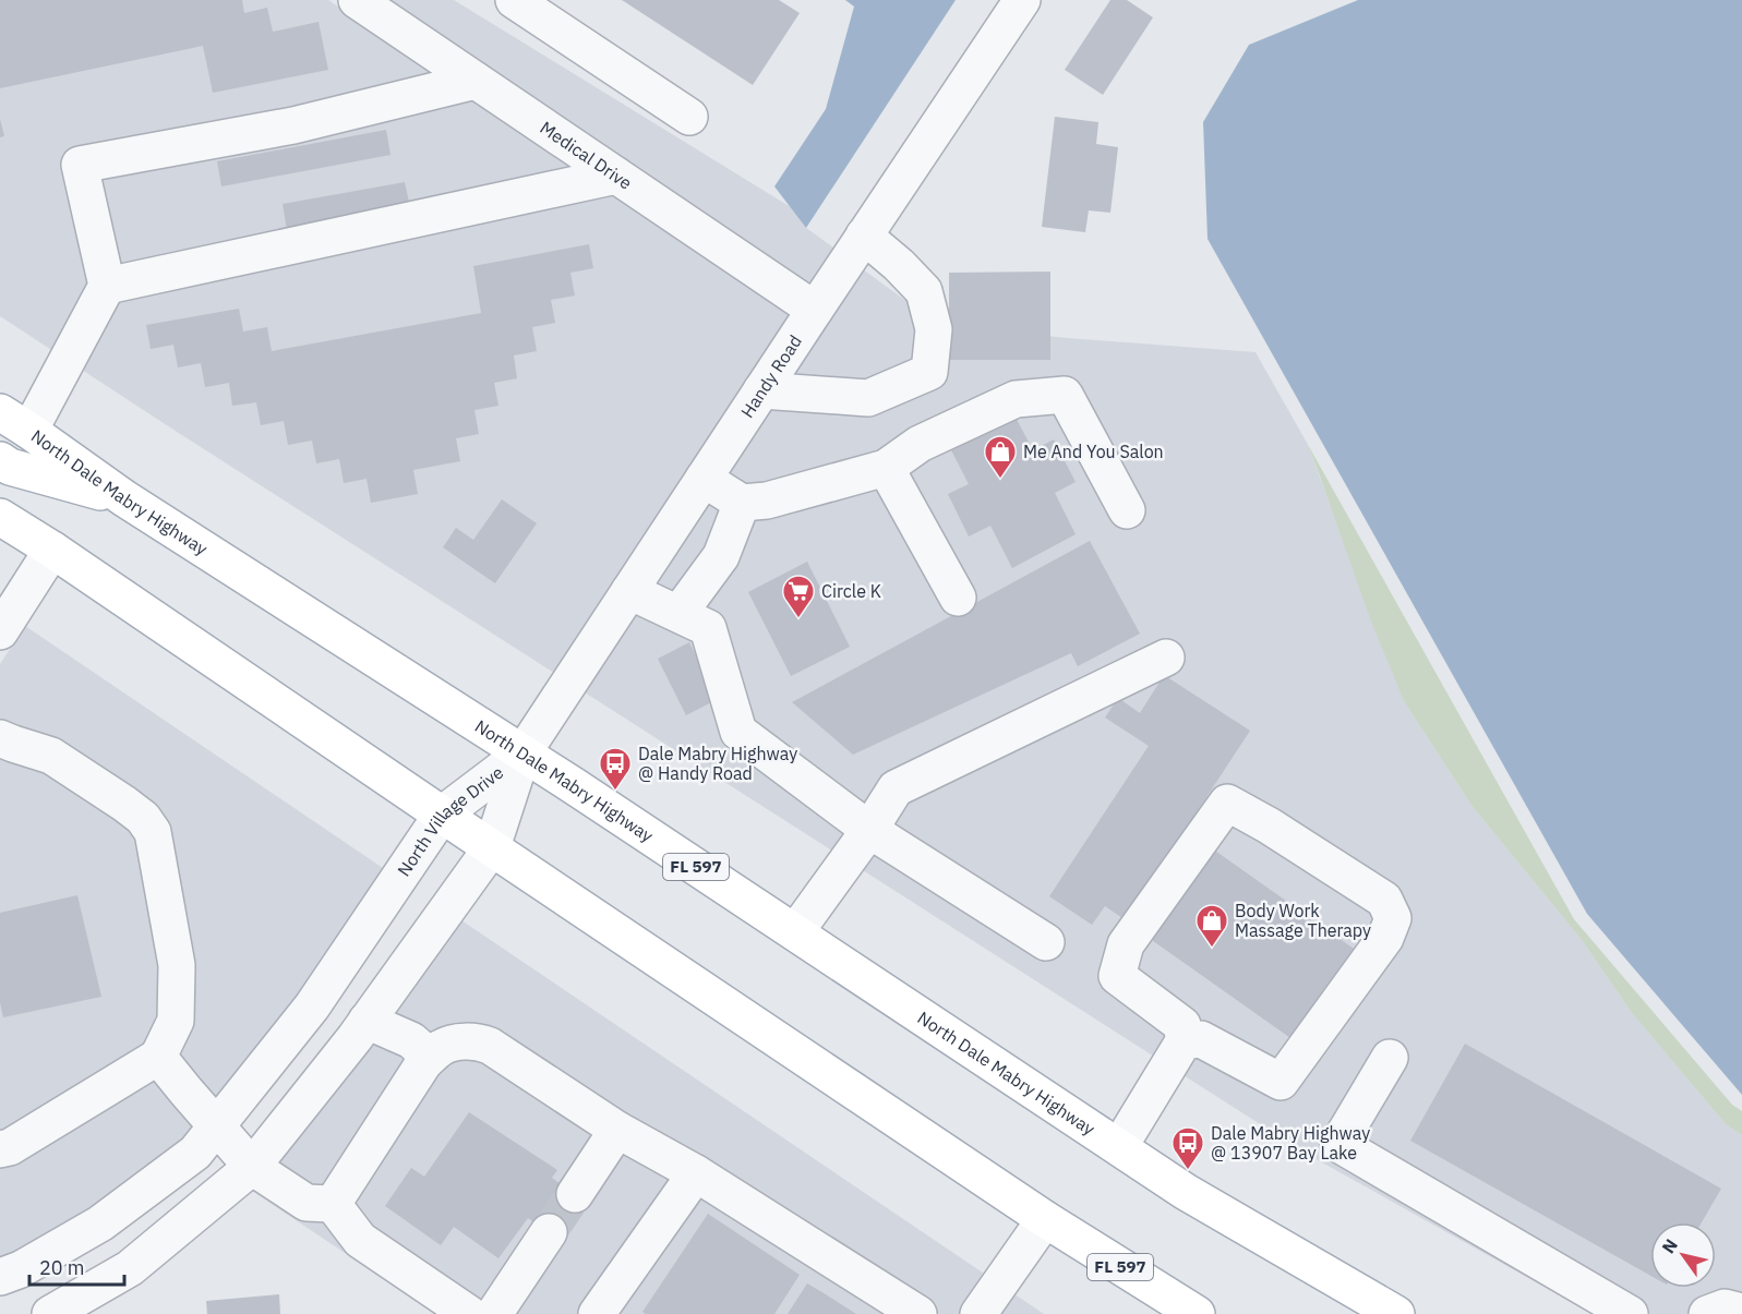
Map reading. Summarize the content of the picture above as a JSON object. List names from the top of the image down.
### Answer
{
  "streets": {
    "main road": ["North Dale Mabry Highway", "FL 597"],
    "street": ["Medical Drive", "Handy Road", "North Village Drive"]
  },
  "crossings": [
    ["Medical Drive", "Handy Road"],
    ["Handy Road", "North Dale Mabry Highway"],
    ["Handy Road", "North Village Drive"],
    ["North Dale Mabry Highway", "North Village Drive"],
    ["North Village Drive", "FL 597"]
  ],
  "places": {
    "shop": ["Me And You Salon", "Body Work Massage Therapy"],
    "supermarket": ["Circle K"],
    "bus stop": ["Dale Mabry Highway @ Handy Road", "Dale Mabry Highway @ 13907 Bay Lake"]
  },
  "scale_bar": "20 m",
  "north": "top left"
}
